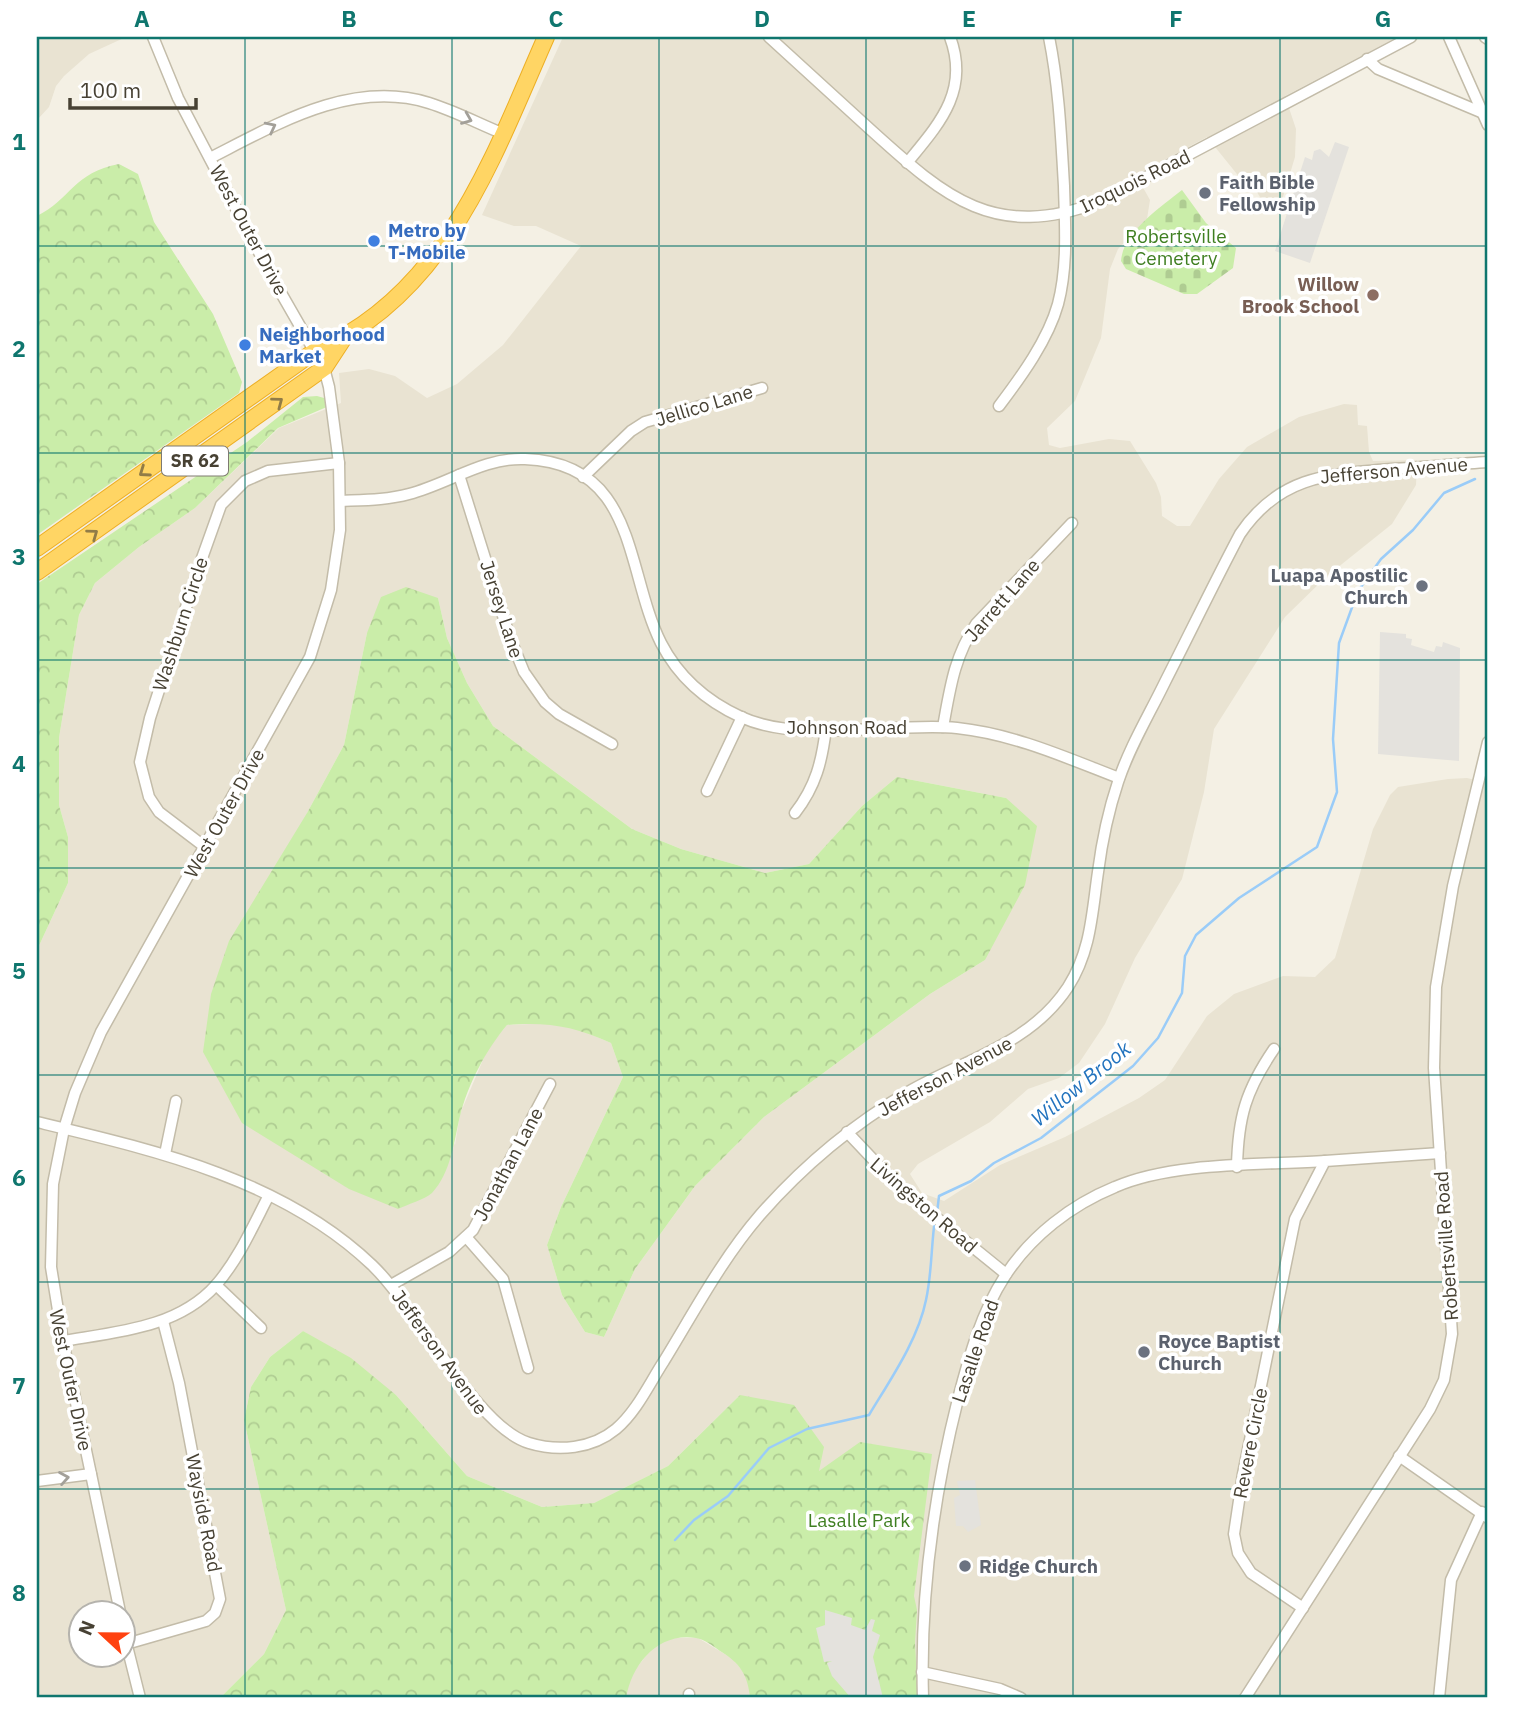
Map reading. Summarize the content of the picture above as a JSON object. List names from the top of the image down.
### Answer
{
  "streets": {
    "highway": ["SR 62"],
    "street": [
      "Iroquois Road",
      "West Outer Drive",
      "Jellico Lane",
      "Jefferson Avenue",
      "Jarrett Lane",
      "Jersey Lane",
      "Washburn Circle",
      "Johnson Road",
      "Jonathan Lane",
      "Livingston Road",
      "Robertsville Road",
      "Lasalle Road",
      "Revere Circle",
      "Wayside Road"
    ]
  },
  "crossings": [
    ["West Outer Drive", "SR 62"],
    ["West Outer Drive", "Jefferson Avenue"],
    ["West Outer Drive", "Washburn Circle"],
    ["West Outer Drive", "Johnson Road"],
    ["Jellico Lane", "Johnson Road"],
    ["Jefferson Avenue", "Johnson Road"],
    ["Jefferson Avenue", "Jonathan Lane"],
    ["Jefferson Avenue", "Livingston Road"],
    ["Jarrett Lane", "Johnson Road"],
    ["Jersey Lane", "Johnson Road"],
    ["Livingston Road", "Lasalle Road"],
    ["Robertsville Road", "Revere Circle"],
    ["Lasalle Road", "Revere Circle"]
  ],
  "water": ["Willow Brook"],
  "parks": ["Robertsville Cemetery", "Lasalle Park"],
  "places": [
    "Faith Bible Fellowship",
    "Metro by T-Mobile",
    "Willow Brook School",
    "Neighborhood Market",
    "Luapa Apostilic Church",
    "Royce Baptist Church",
    "Ridge Church"
  ],
  "scale_bar": "100 m",
  "north": "left",
  "grid": {
    "columns": [
      "A",
      "B",
      "C",
      "D",
      "E",
      "F",
      "G"
    ],
    "rows": [
      "1",
      "2",
      "3",
      "4",
      "5",
      "6",
      "7",
      "8"
    ]
  }
}
